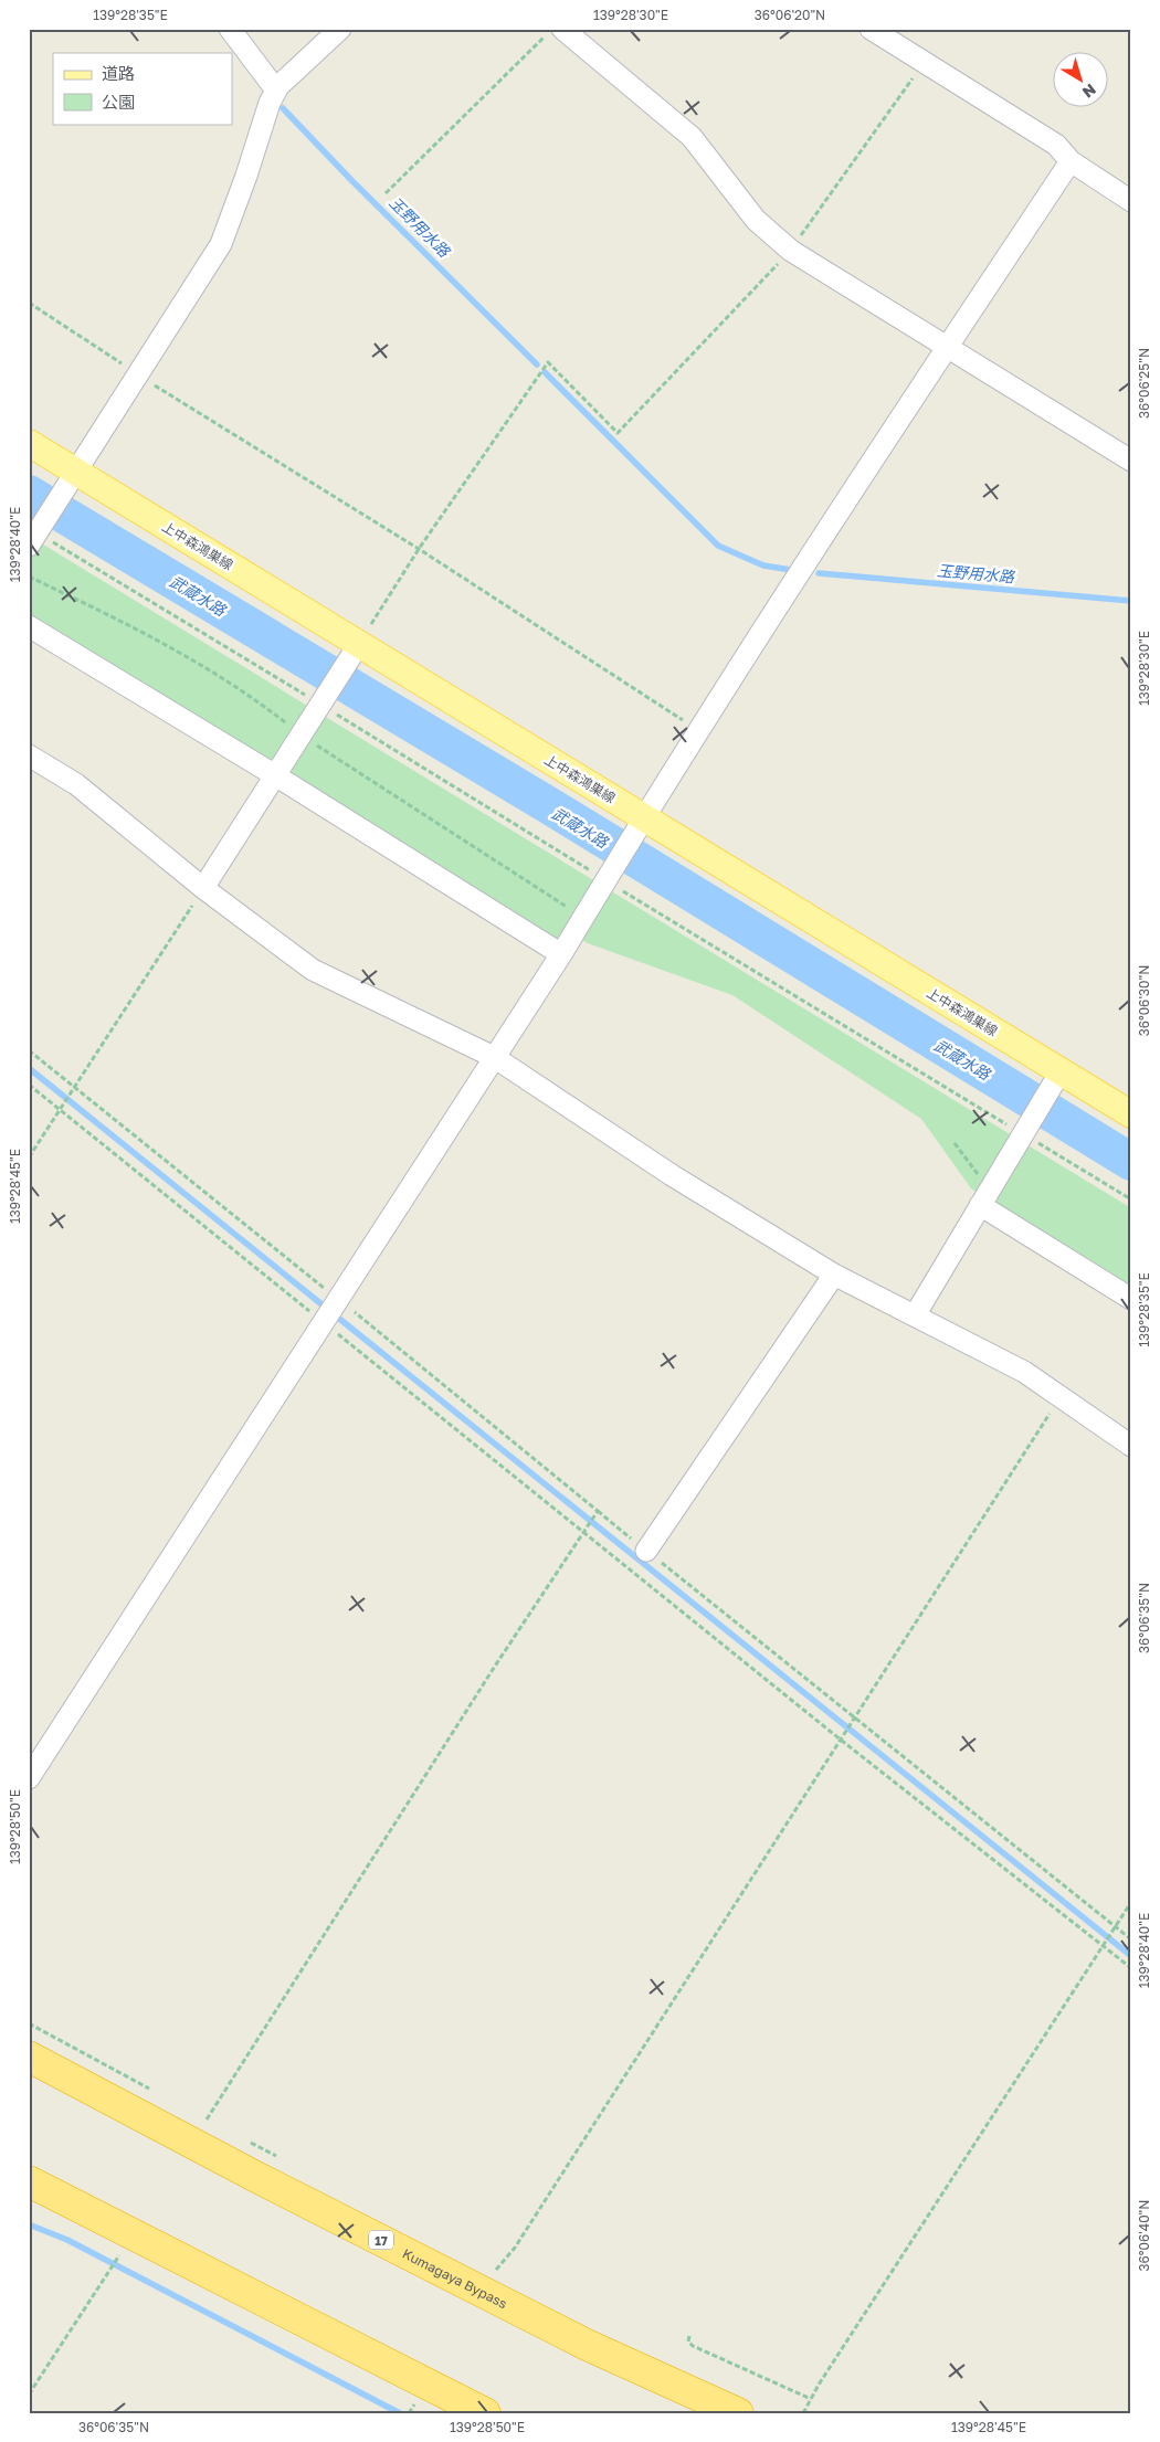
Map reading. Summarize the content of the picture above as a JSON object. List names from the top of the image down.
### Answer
{
  "streets": {
    "highway": ["17", "Kumagaya Bypass"],
    "main road": ["上中森鴻巣線"]
  },
  "water": ["玉野用水路", "武蔵水路"],
  "legend": ["道路", "公園"],
  "north": "bottom right",
  "coordinates": [
    "139°28'35\"E",
    "139°28'30\"E",
    "36°06'20\"N",
    "36°06'25\"N",
    "139°28'40\"E",
    "36°06'30\"N",
    "139°28'45\"E",
    "36°06'35\"N",
    "139°28'50\"E",
    "36°06'40\"N"
  ]
}
